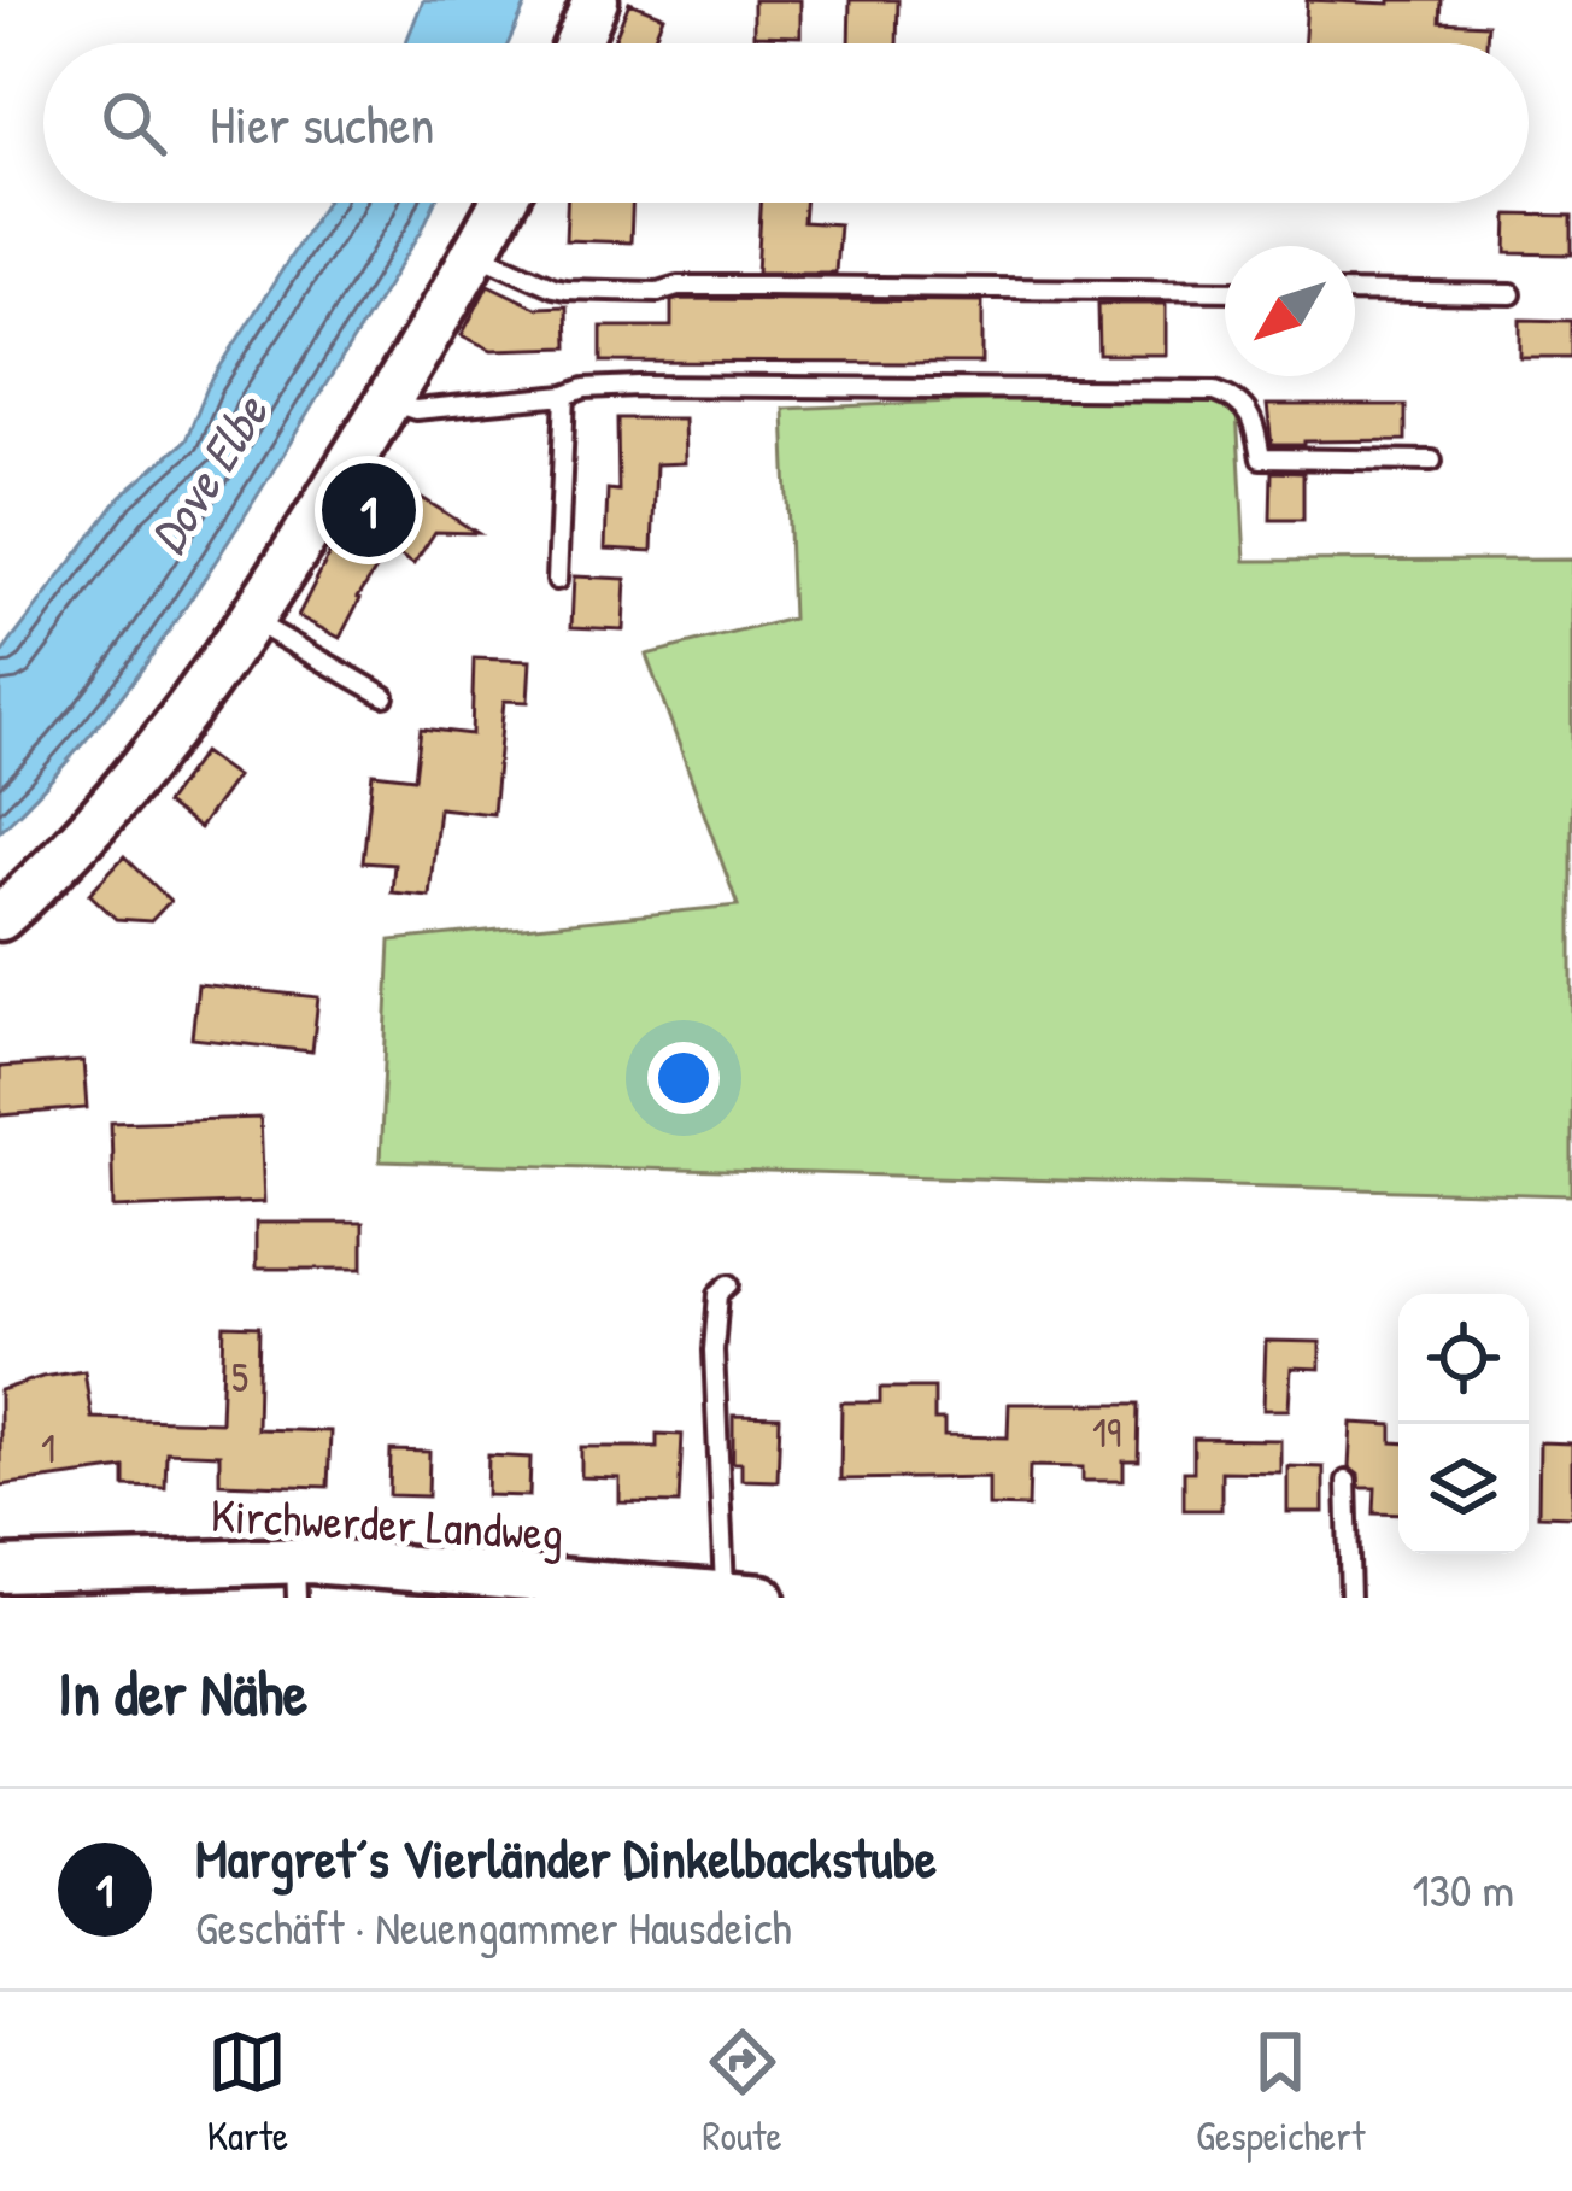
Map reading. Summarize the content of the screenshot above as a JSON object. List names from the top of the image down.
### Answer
{
  "streets": {
    "street": ["Kirchwerder Landweg"]
  },
  "water": ["Dove Elbe"],
  "house_numbers": ["5", "19", "1"],
  "north": "bottom left",
  "page": {
    "search": "Hier suchen",
    "pins": "1",
    "heading": "In der Nähe",
    "list": [
      {
        "mark": "1",
        "name": "Margret´s Vierländer Dinkelbackstube",
        "note": "Geschäft · Neuengammer Hausdeich",
        "value": "130 m"
      }
    ],
    "nav": ["Karte", "Route", "Gespeichert"]
  }
}
